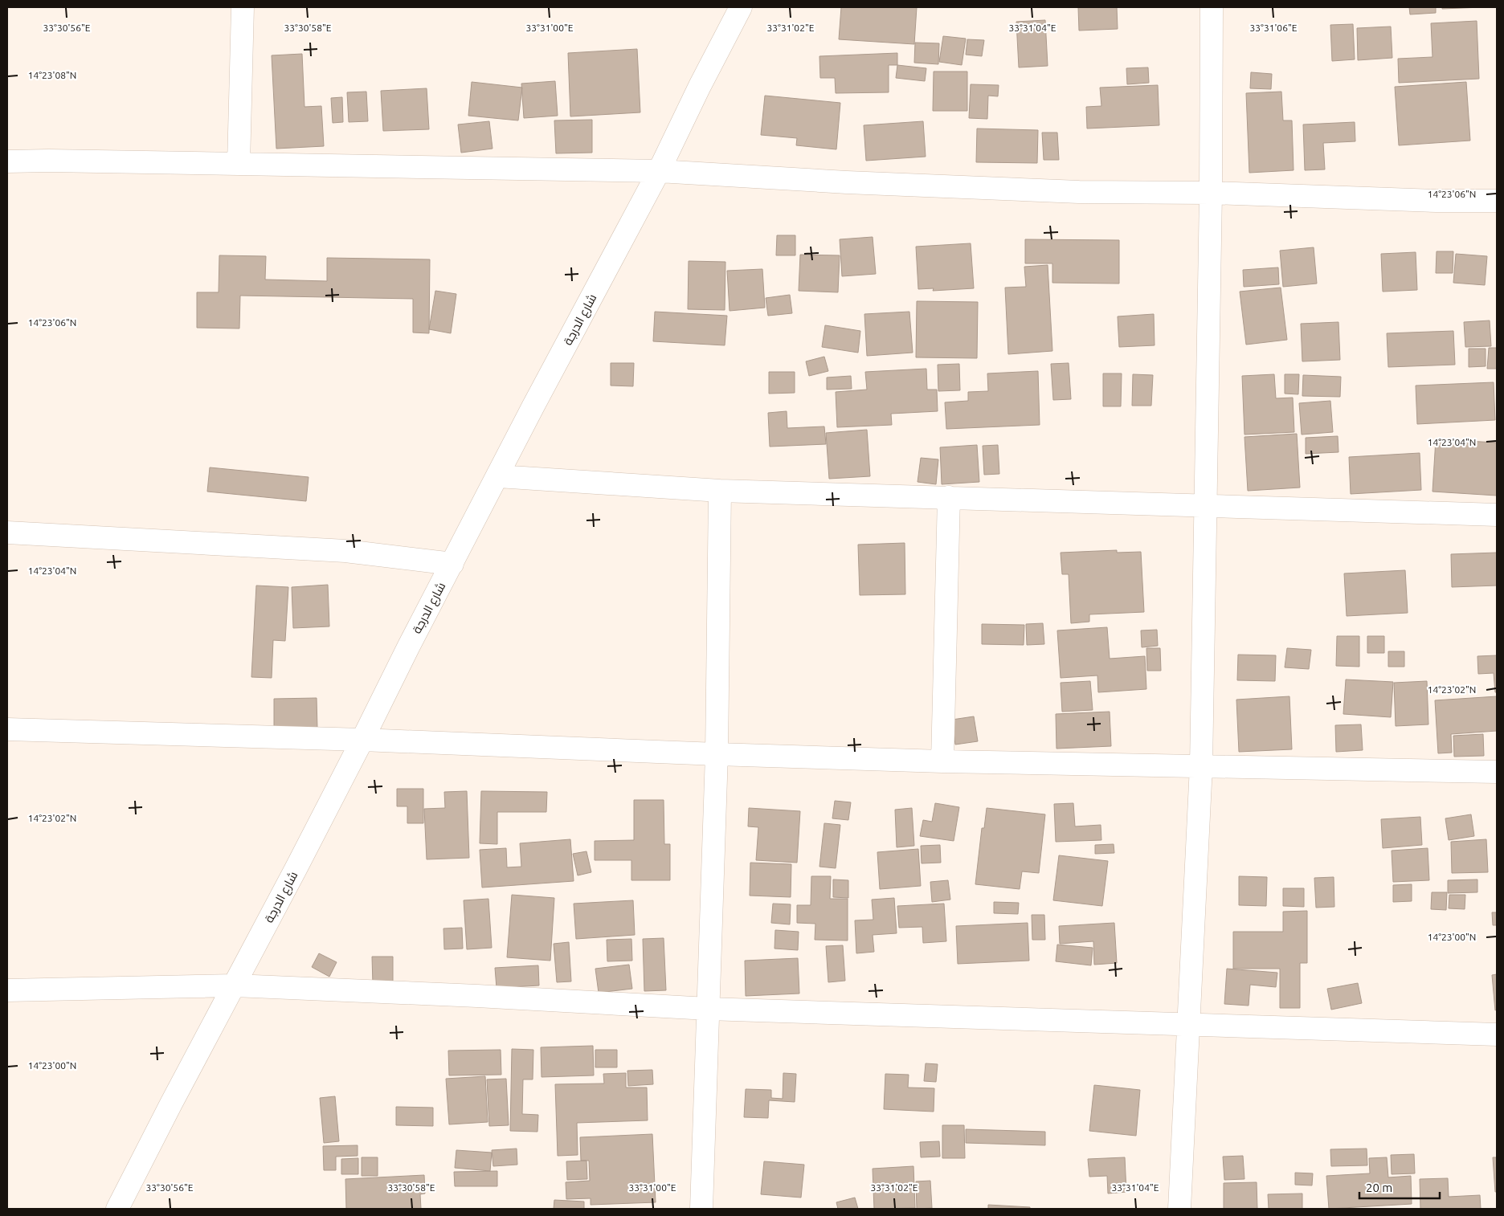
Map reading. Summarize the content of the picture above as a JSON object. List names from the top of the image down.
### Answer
{
  "streets": {
    "street": ["شارع الدرجة"]
  },
  "scale_bar": "20 m",
  "coordinates": [
    "33°30'56\"E",
    "33°30'58\"E",
    "33°31'00\"E",
    "33°31'02\"E",
    "33°31'04\"E",
    "33°31'06\"E",
    "14°23'08\"N",
    "14°23'06\"N",
    "14°23'04\"N",
    "14°23'02\"N",
    "14°23'00\"N"
  ]
}
